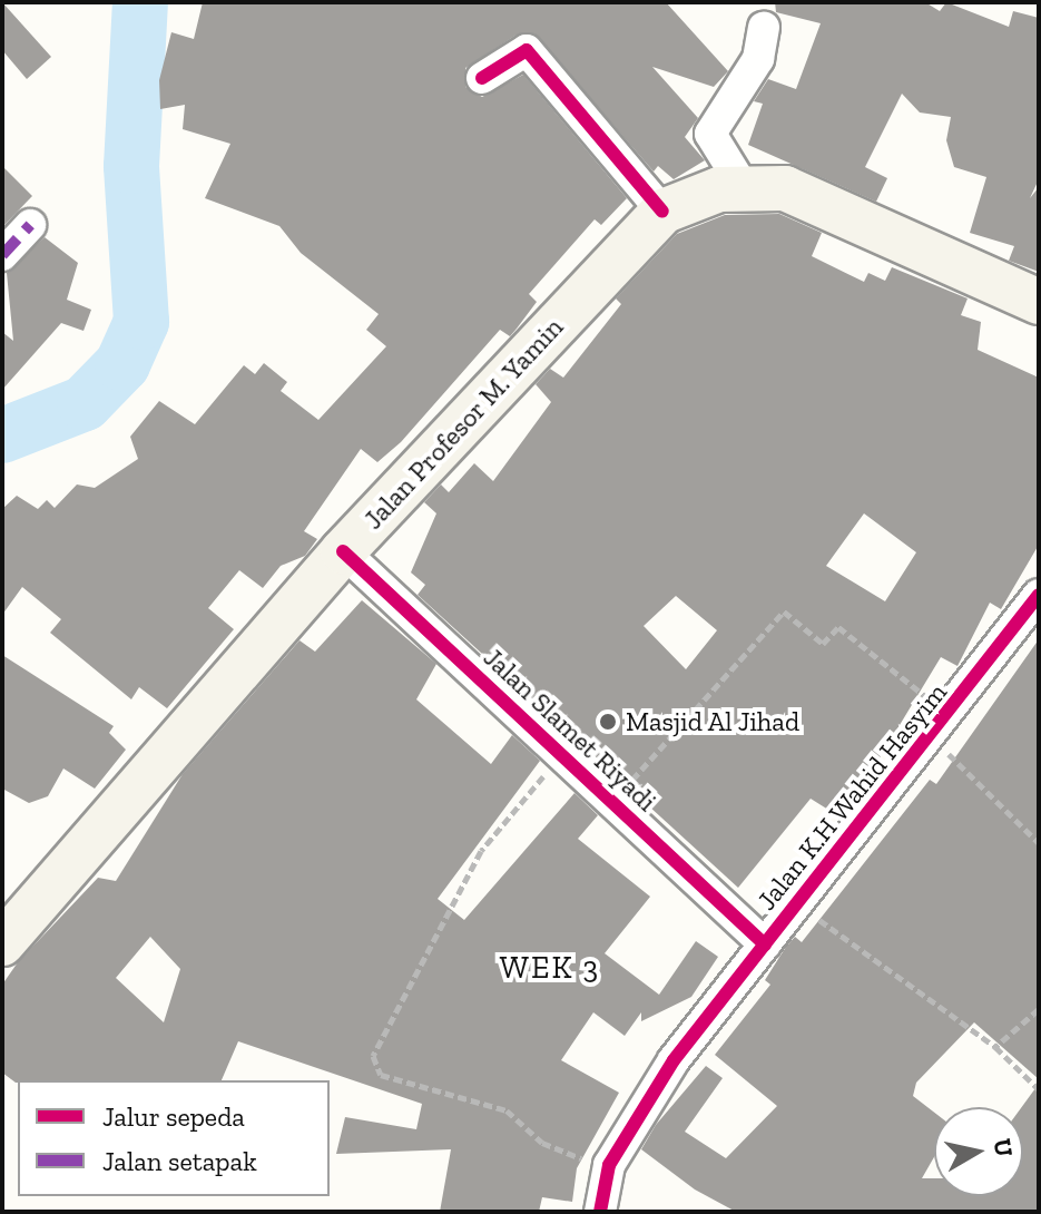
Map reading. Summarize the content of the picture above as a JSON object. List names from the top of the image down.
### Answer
{
  "streets": {
    "main road": ["Jalan Profesor M. Yamin"],
    "street": ["Jalan Slamet Riyadi", "Jalan K.H Wahid Hasyim"]
  },
  "crossings": [
    ["Jalan Profesor M. Yamin", "Jalan Slamet Riyadi"],
    ["Jalan Slamet Riyadi", "Jalan K.H Wahid Hasyim"]
  ],
  "districts": ["WEK 3"],
  "places": ["Masjid Al Jihad"],
  "legend": ["Jalur sepeda", "Jalan setapak"],
  "north": "right"
}
